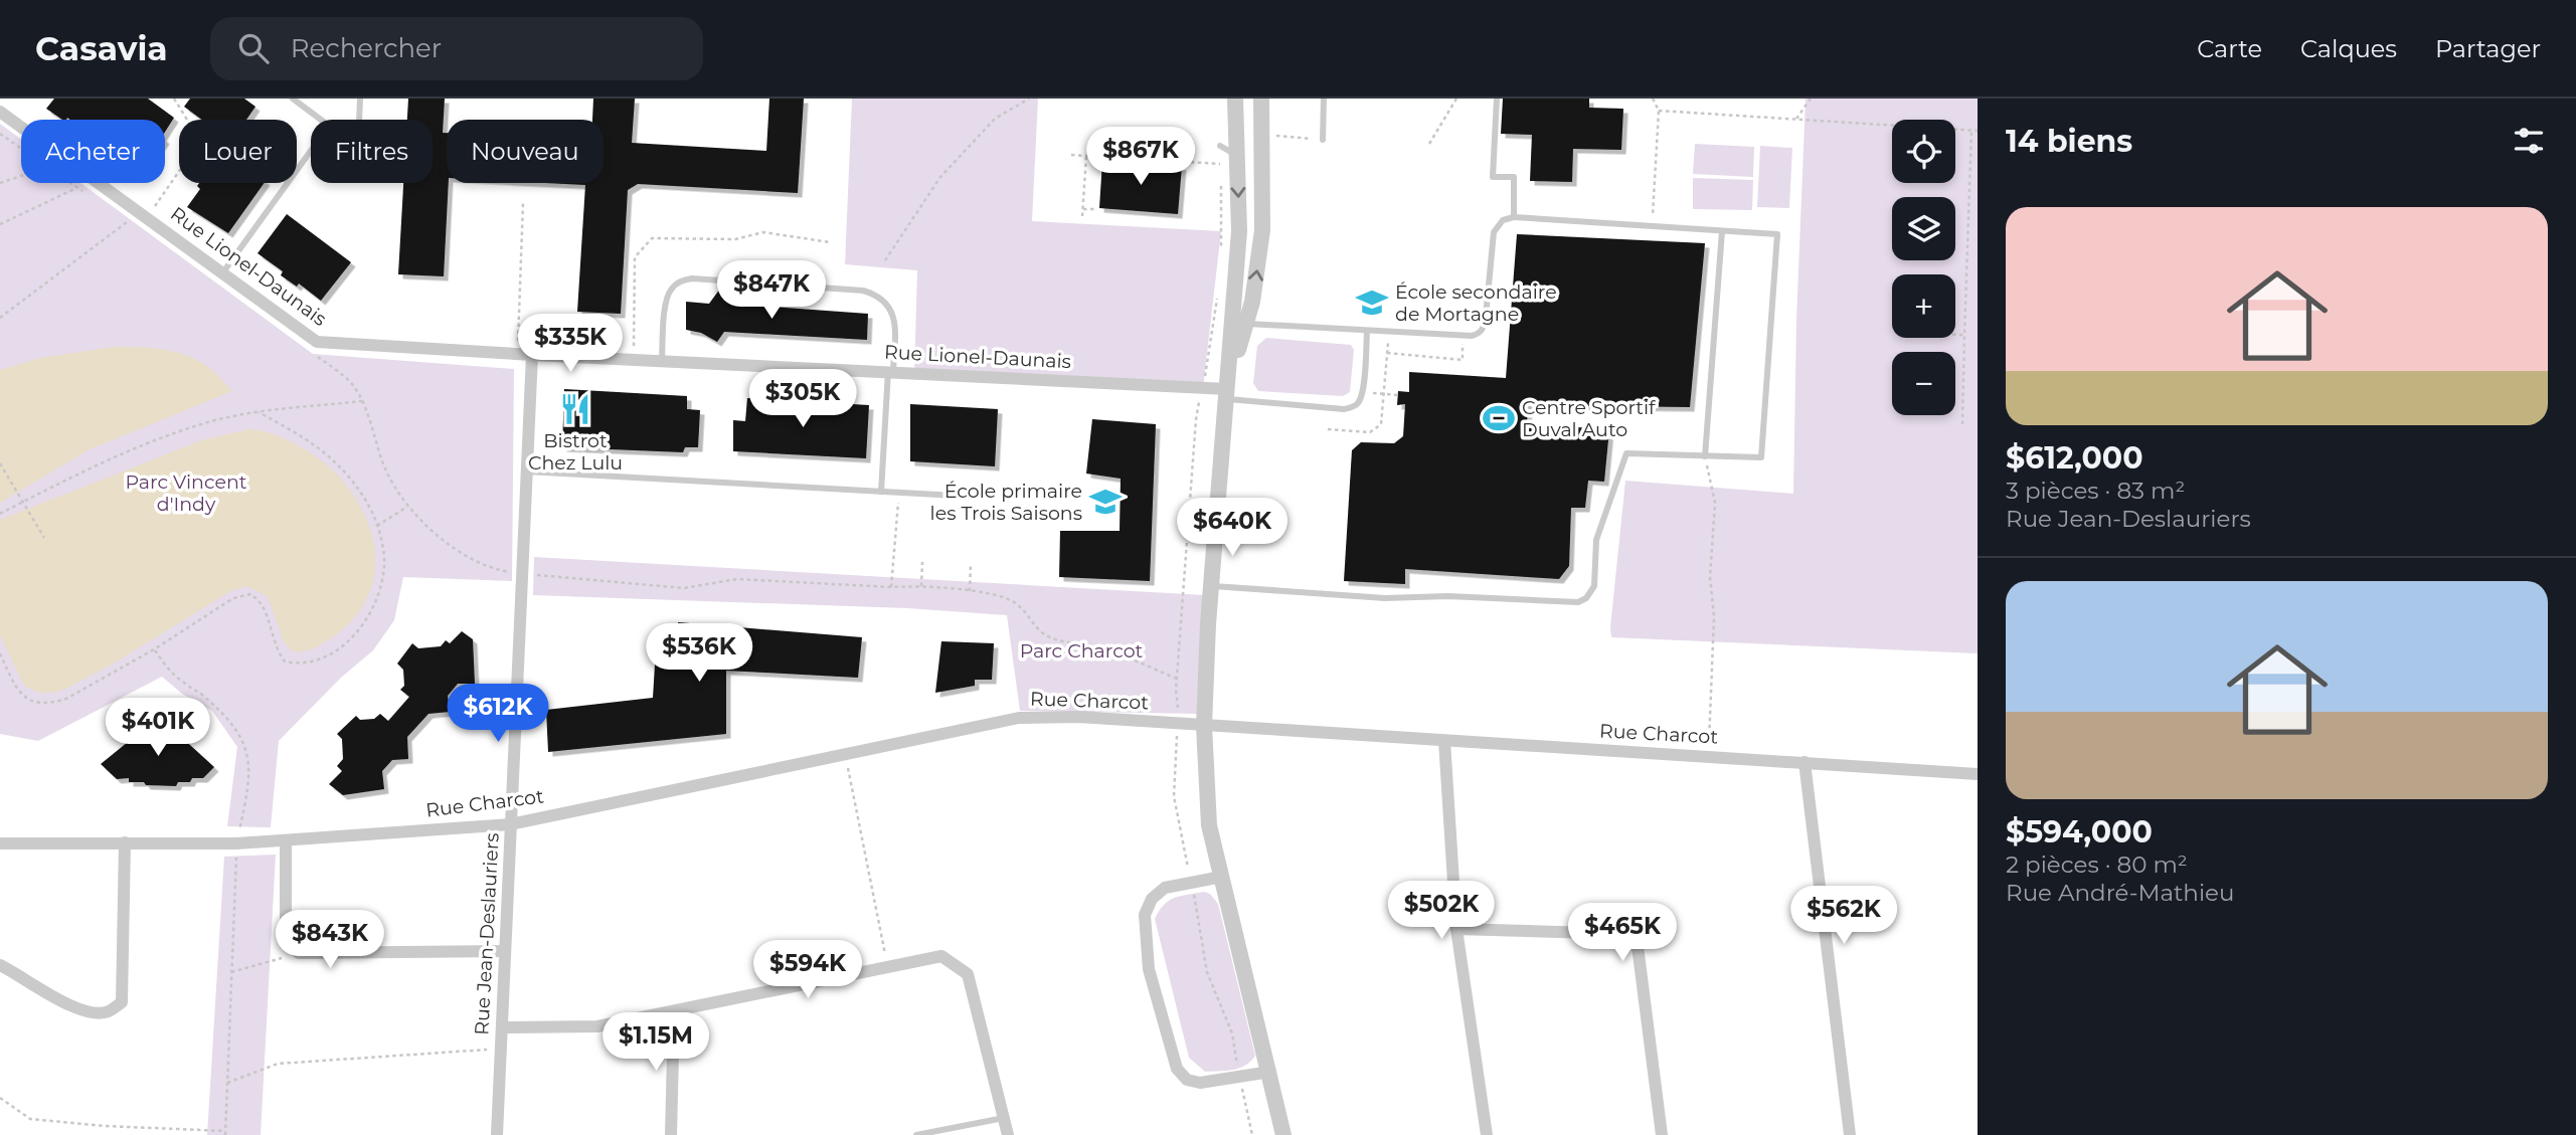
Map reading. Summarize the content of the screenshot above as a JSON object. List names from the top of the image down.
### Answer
{
  "streets": {
    "street": ["Rue Lionel-Daunais", "Rue Charcot", "Rue Jean-Deslauriers"]
  },
  "crossings": [
    ["Rue Lionel-Daunais", "Rue Jean-Deslauriers"],
    ["Rue Charcot", "Rue Jean-Deslauriers"]
  ],
  "parks": ["Parc Vincent d'Indy", "Parc Charcot"],
  "places": {
    "school or university": ["École secondaire de Mortagne", "École primaire les Trois Saisons"],
    "restaurant": ["Bistrot Chez Lulu"],
    "sports": ["Centre Sportif Duval Auto"]
  },
  "page": {
    "header": "Casavia",
    "search": "Rechercher",
    "nav": ["Carte", "Calques", "Partager"],
    "heading": "14 biens",
    "map_buttons": ["+", "−"],
    "chip": [
      "Acheter",
      "Louer",
      "Filtres",
      "Nouveau"
    ],
    "price": [
      "$867K",
      "$847K",
      "$335K",
      "$305K",
      "$640K",
      "$536K",
      "$612K",
      "$401K",
      "$502K",
      "$562K",
      "$465K",
      "$843K",
      "$594K",
      "$1.15M"
    ],
    "list": [
      {
        "name": "$612,000",
        "note": "3 pièces · 83 m² · Rue Jean-Deslauriers"
      },
      {
        "name": "$594,000",
        "note": "2 pièces · 80 m² · Rue André-Mathieu"
      }
    ]
  }
}
